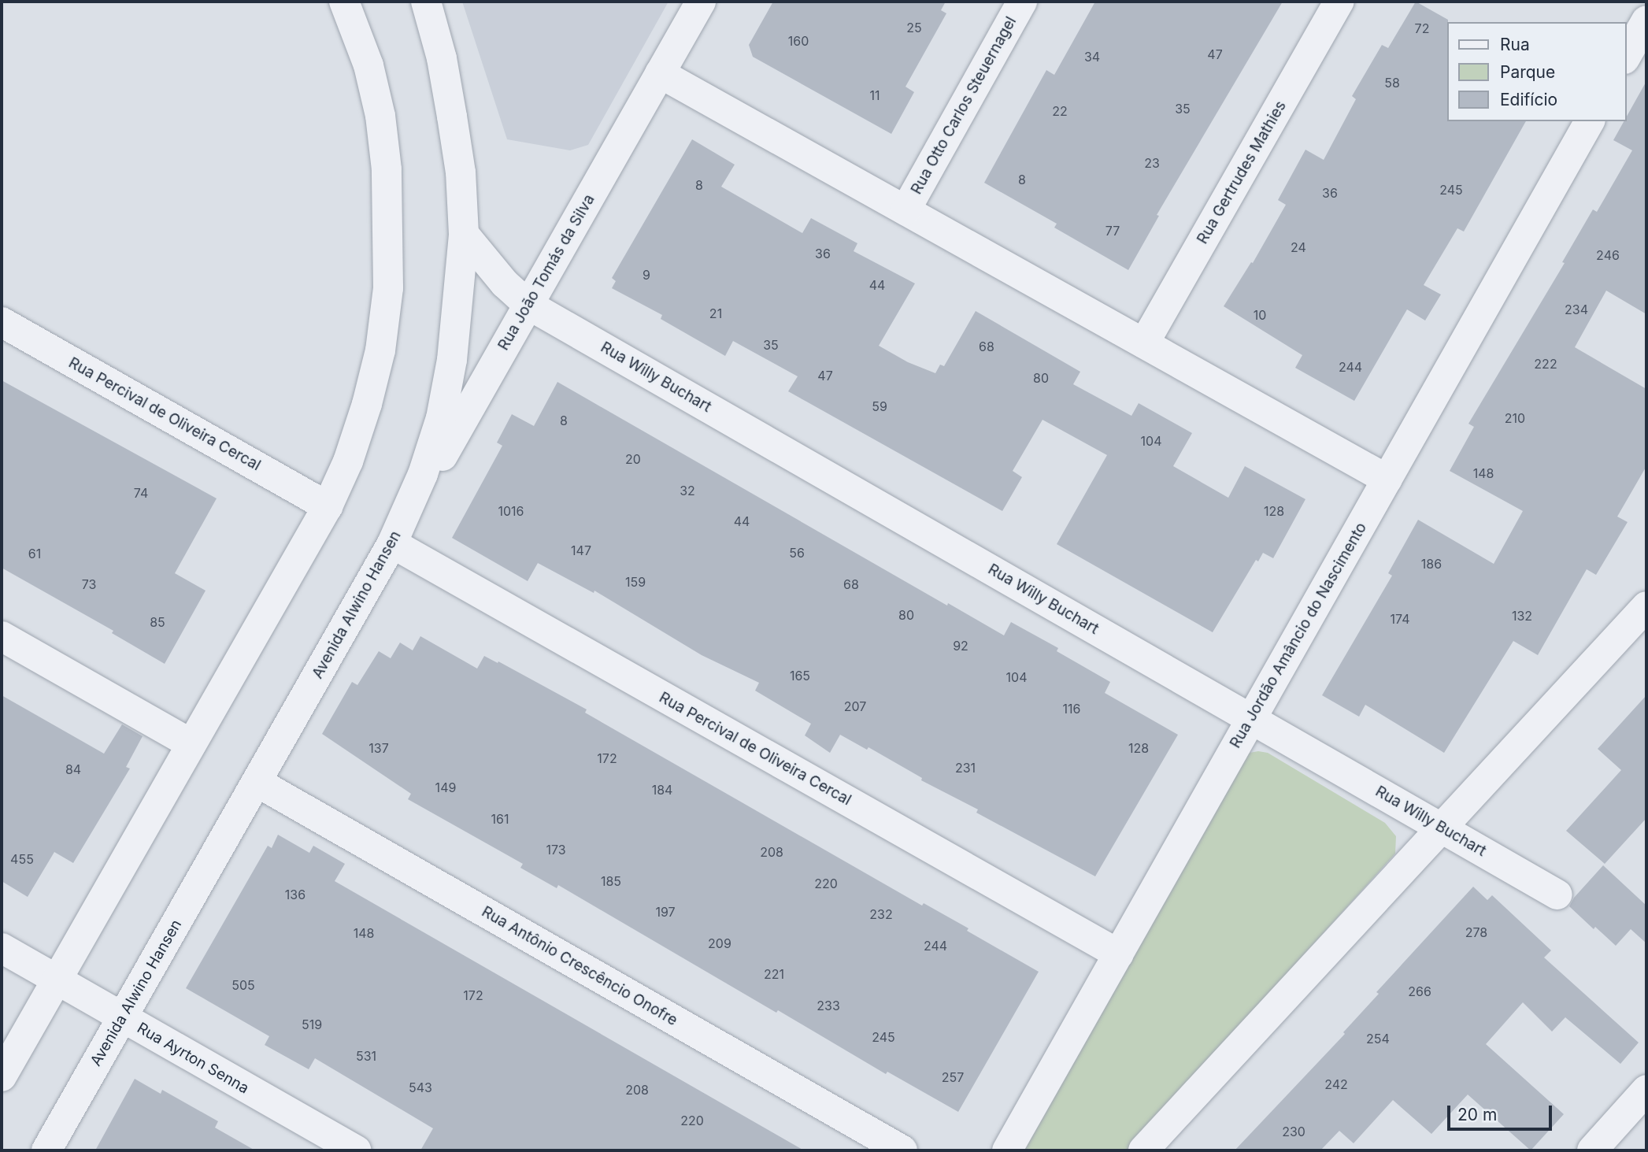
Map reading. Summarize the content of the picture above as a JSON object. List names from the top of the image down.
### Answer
{
  "streets": {
    "street": [
      "Rua Otto Carlos Steuernagel",
      "Rua Gertrudes Mathies",
      "Rua João Tomás da Silva",
      "Rua Willy Buchart",
      "Rua Percival de Oliveira Cercal",
      "Avenida Alwino Hansen",
      "Rua Jordão Amâncio do Nascimento",
      "Rua Antônio Crescêncio Onofre",
      "Rua Ayrton Senna"
    ]
  },
  "crossings": [
    ["Rua João Tomás da Silva", "Rua Willy Buchart"],
    ["Rua João Tomás da Silva", "Rua Percival de Oliveira Cercal"],
    ["Rua João Tomás da Silva", "Avenida Alwino Hansen"],
    ["Rua Willy Buchart", "Avenida Alwino Hansen"],
    ["Rua Willy Buchart", "Rua Jordão Amâncio do Nascimento"],
    ["Rua Percival de Oliveira Cercal", "Avenida Alwino Hansen"],
    ["Rua Percival de Oliveira Cercal", "Rua Jordão Amâncio do Nascimento"],
    ["Avenida Alwino Hansen", "Rua Antônio Crescêncio Onofre"],
    ["Avenida Alwino Hansen", "Rua Ayrton Senna"]
  ],
  "house_numbers": [
    "25",
    "72",
    "160",
    "47",
    "34",
    "58",
    "11",
    "35",
    "22",
    "23",
    "8",
    "8",
    "245",
    "36",
    "77",
    "24",
    "36",
    "246",
    "9",
    "44",
    "234",
    "21",
    "10",
    "35",
    "68",
    "222",
    "244",
    "47",
    "80",
    "59",
    "210",
    "8",
    "104",
    "20",
    "148",
    "32",
    "74",
    "1016",
    "128",
    "44",
    "147",
    "56",
    "61",
    "186",
    "159",
    "73",
    "68",
    "80",
    "132",
    "174",
    "85",
    "92",
    "165",
    "104",
    "207",
    "116",
    "137",
    "128",
    "172",
    "231",
    "84",
    "149",
    "184",
    "161",
    "173",
    "208",
    "455",
    "185",
    "220",
    "136",
    "197",
    "232",
    "278",
    "148",
    "209",
    "244",
    "221",
    "505",
    "266",
    "172",
    "233",
    "519",
    "245",
    "254",
    "531",
    "257",
    "242",
    "543",
    "208",
    "220",
    "230"
  ],
  "legend": ["Rua", "Parque", "Edifício"],
  "scale_bar": "20 m"
}
